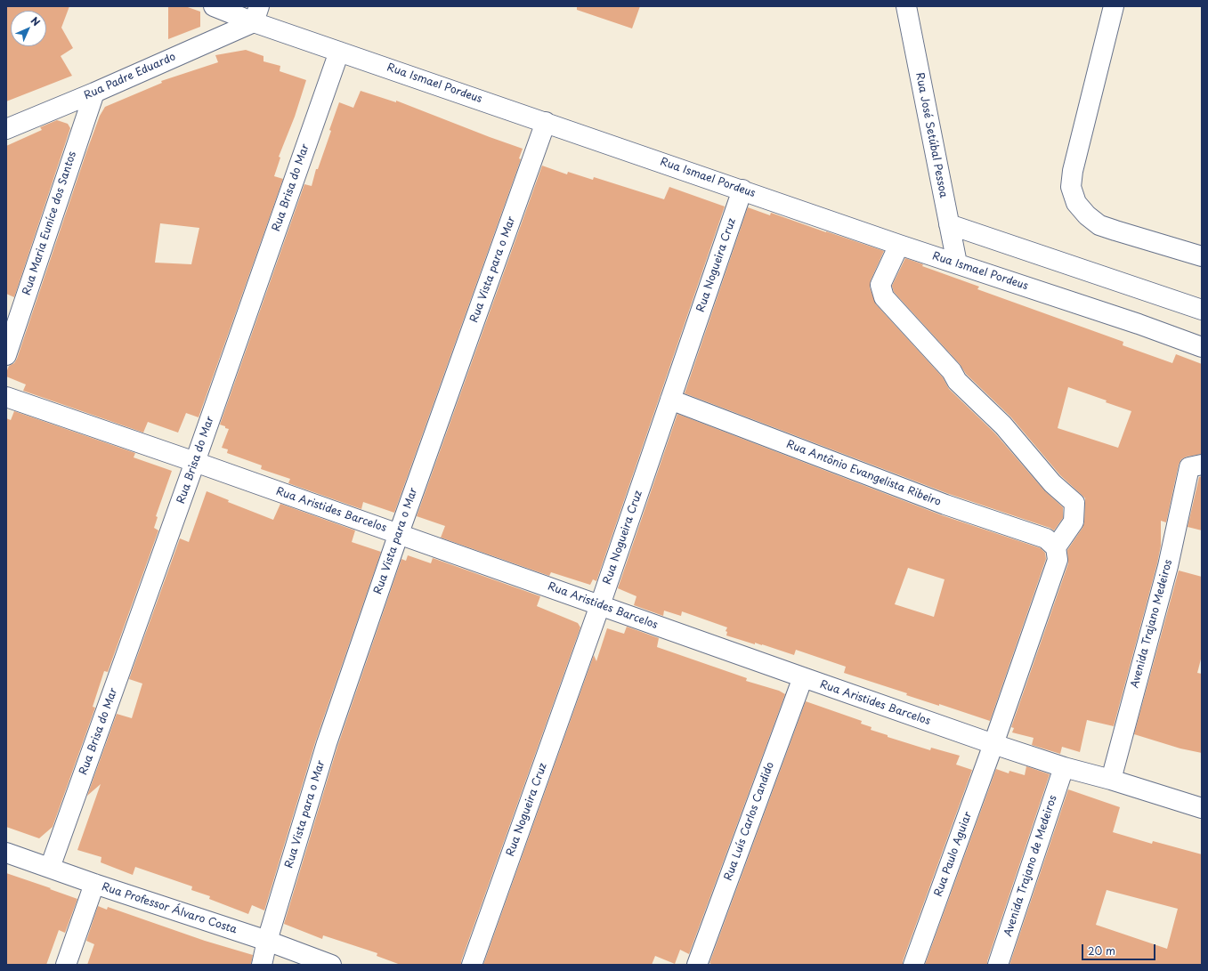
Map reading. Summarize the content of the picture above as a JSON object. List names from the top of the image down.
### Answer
{
  "streets": {
    "street": [
      "Rua Padre Eduardo",
      "Rua Ismael Pordeus",
      "Rua José Setúbal Pessoa",
      "Rua Brisa do Mar",
      "Rua Maria Euníce dos Santos",
      "Rua Nogueira Cruz",
      "Rua Vista para o Mar",
      "Rua Antônio Evangelista Ribeiro",
      "Rua Aristides Barcelos",
      "Avenida Trajano Medeiros",
      "Rua Luís Carlos Candido",
      "Rua Paulo Aguiar",
      "Avenida Trajano de Medeiros",
      "Rua Professor Álvaro Costa"
    ]
  },
  "crossings": [
    ["Rua Padre Eduardo", "Rua Ismael Pordeus"],
    ["Rua Padre Eduardo", "Rua Maria Euníce dos Santos"],
    ["Rua Ismael Pordeus", "Rua José Setúbal Pessoa"],
    ["Rua Ismael Pordeus", "Rua Brisa do Mar"],
    ["Rua Ismael Pordeus", "Rua Nogueira Cruz"],
    ["Rua Ismael Pordeus", "Rua Vista para o Mar"],
    ["Rua Brisa do Mar", "Rua Aristides Barcelos"],
    ["Rua Brisa do Mar", "Rua Professor Álvaro Costa"],
    ["Rua Nogueira Cruz", "Rua Antônio Evangelista Ribeiro"],
    ["Rua Nogueira Cruz", "Rua Aristides Barcelos"],
    ["Rua Vista para o Mar", "Rua Aristides Barcelos"],
    ["Rua Vista para o Mar", "Rua Professor Álvaro Costa"],
    ["Rua Antônio Evangelista Ribeiro", "Rua Paulo Aguiar"],
    ["Rua Aristides Barcelos", "Avenida Trajano Medeiros"],
    ["Rua Aristides Barcelos", "Rua Luís Carlos Candido"],
    ["Rua Aristides Barcelos", "Rua Paulo Aguiar"],
    ["Rua Aristides Barcelos", "Avenida Trajano de Medeiros"]
  ],
  "scale_bar": "20 m",
  "north": "top right"
}
